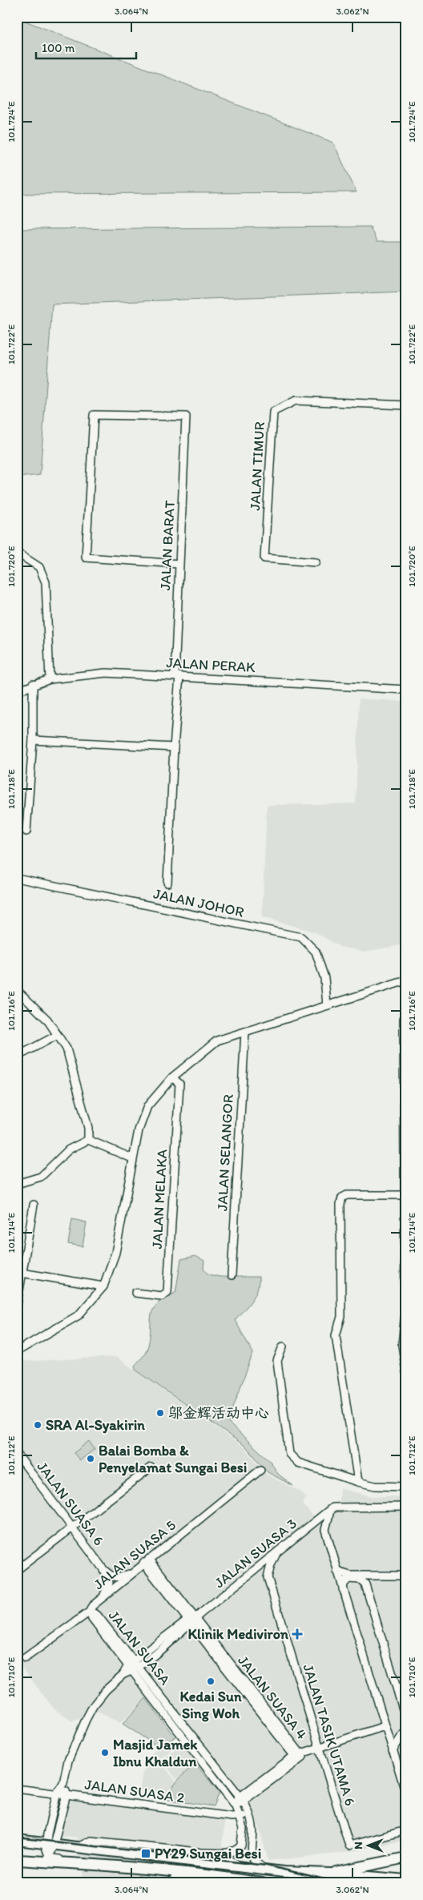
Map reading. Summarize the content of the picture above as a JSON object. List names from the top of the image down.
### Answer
{
  "streets": {
    "street": [
      "JALAN TIMUR",
      "JALAN BARAT",
      "JALAN PERAK",
      "JALAN JOHOR",
      "JALAN SELANGOR",
      "JALAN MELAKA",
      "JALAN SUASA 6",
      "JALAN SUASA 3",
      "JALAN SUASA 5",
      "JALAN SUASA",
      "JALAN SUASA 4",
      "JALAN TASIK UTAMA 6",
      "JALAN SUASA 2"
    ]
  },
  "crossings": [
    ["JALAN BARAT", "JALAN PERAK"],
    ["JALAN SUASA 6", "JALAN SUASA 5"],
    ["JALAN SUASA 3", "JALAN SUASA"],
    ["JALAN SUASA 3", "JALAN SUASA 4"],
    ["JALAN SUASA 3", "JALAN SUASA 2"],
    ["JALAN SUASA 5", "JALAN SUASA"],
    ["JALAN SUASA 5", "JALAN SUASA 4"],
    ["JALAN SUASA", "JALAN SUASA 2"]
  ],
  "places": {
    "other": [
      "邬金辉活动中心",
      "SRA Al-Syakirin",
      "Balai Bomba & Penyelamat Sungai Besi",
      "Kedai Sun Sing Woh",
      "Masjid Jamek Ibnu Khaldun"
    ],
    "health": ["Klinik Mediviron"],
    "transit": ["PY29 Sungai Besi"]
  },
  "scale_bar": "100 m",
  "north": "left",
  "coordinates": [
    "3.064°N",
    "3.062°N",
    "101.724°E",
    "101.722°E",
    "101.720°E",
    "101.718°E",
    "101.716°E",
    "101.714°E",
    "101.712°E",
    "101.710°E"
  ]
}
